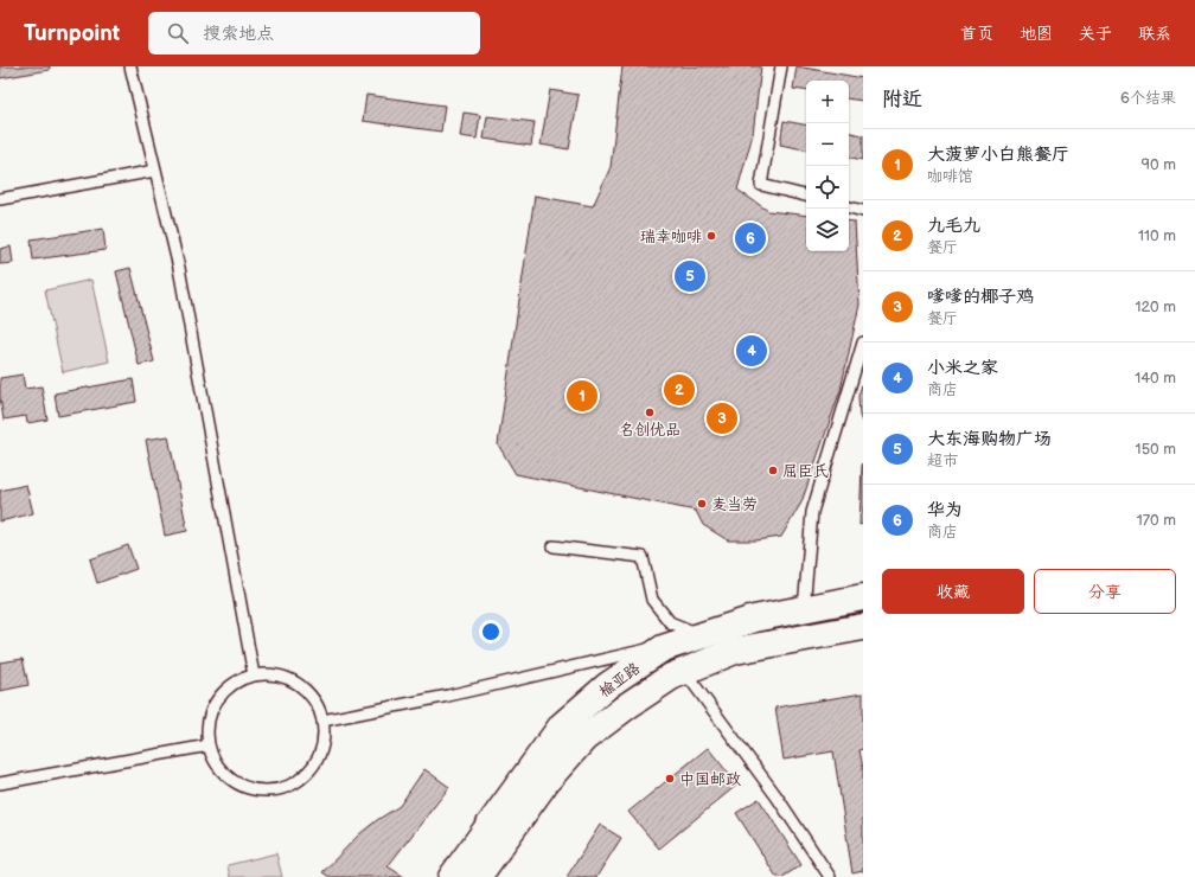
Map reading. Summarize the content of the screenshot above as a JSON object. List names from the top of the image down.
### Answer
{
  "streets": {
    "highway": ["榆亚路"]
  },
  "places": [
    "瑞幸咖啡",
    "名创优品",
    "屈臣氏",
    "麦当劳",
    "中国邮政"
  ],
  "page": {
    "header": "Turnpoint",
    "search": "搜索地点",
    "nav": [
      "首页",
      "地图",
      "关于",
      "联系"
    ],
    "heading": ["附近", "6个结果"],
    "map_buttons": ["+", "−"],
    "list": [
      {
        "mark": "1",
        "name": "大菠萝小白熊餐厅",
        "note": "咖啡馆",
        "value": "90 m"
      },
      {
        "mark": "2",
        "name": "九毛九",
        "note": "餐厅",
        "value": "110 m"
      },
      {
        "mark": "3",
        "name": "嗲嗲的椰子鸡",
        "note": "餐厅",
        "value": "120 m"
      },
      {
        "mark": "4",
        "name": "小米之家",
        "note": "商店",
        "value": "140 m"
      },
      {
        "mark": "5",
        "name": "大东海购物广场",
        "note": "超市",
        "value": "150 m"
      },
      {
        "mark": "6",
        "name": "华为",
        "note": "商店",
        "value": "170 m"
      }
    ],
    "pins": [
      "6",
      "5",
      "4",
      "2",
      "1",
      "3"
    ],
    "buttons": ["收藏", "分享"]
  }
}
